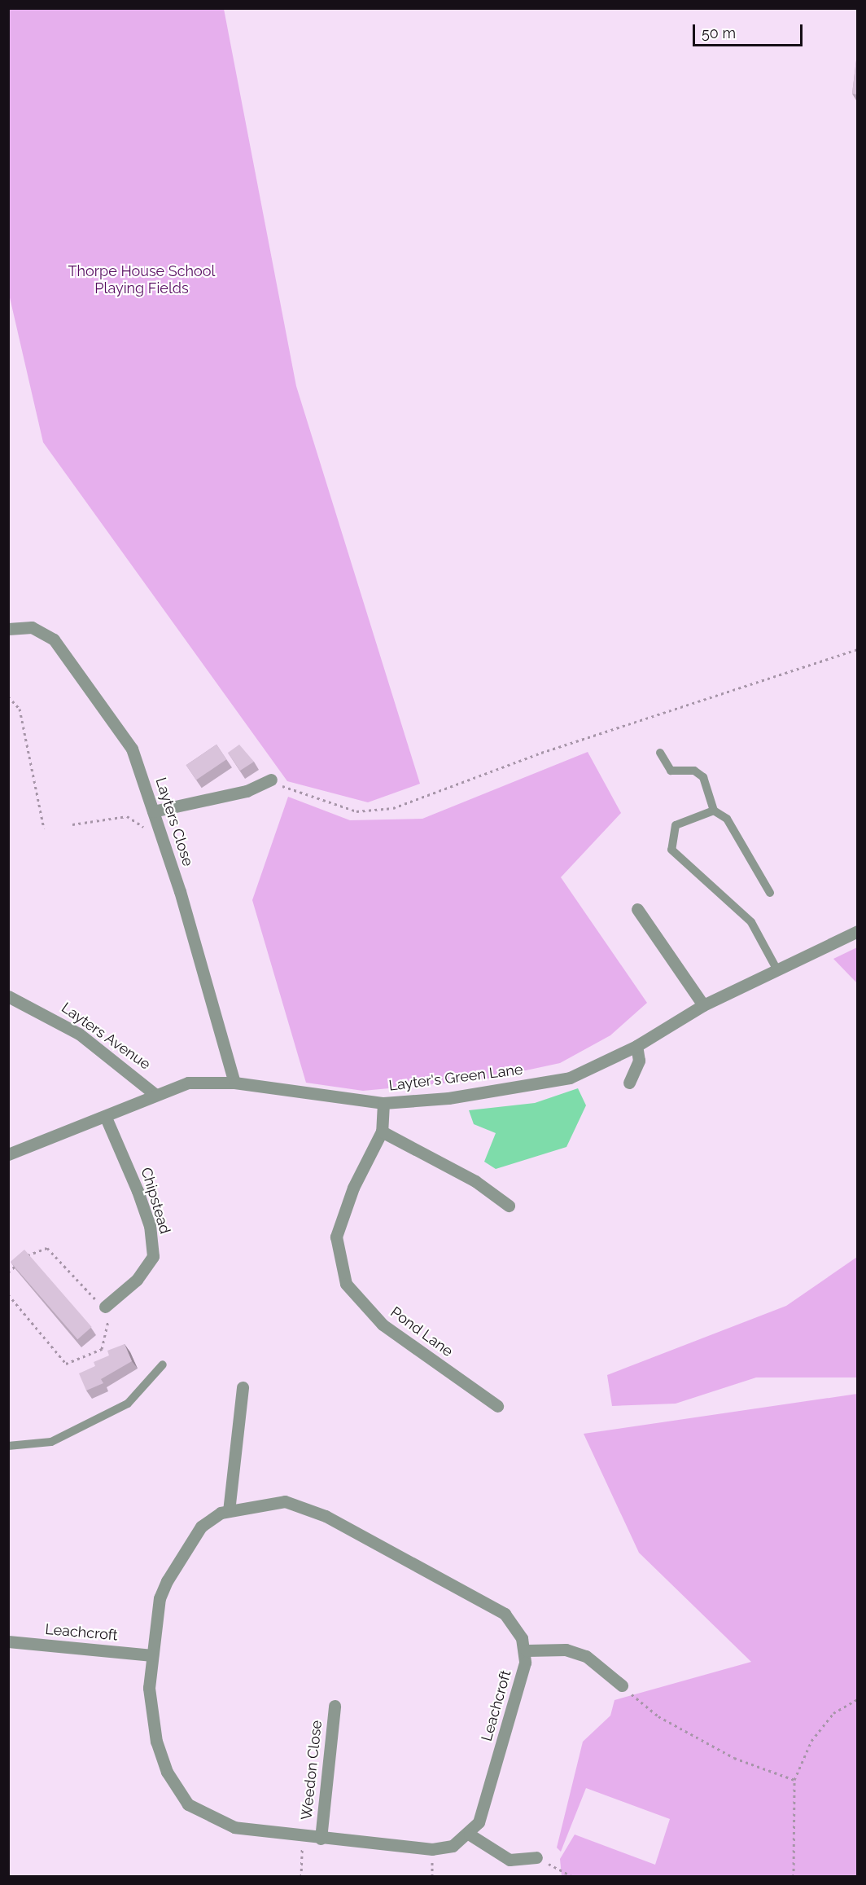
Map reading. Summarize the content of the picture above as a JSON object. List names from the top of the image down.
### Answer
{
  "streets": {
    "street": [
      "Layters Close",
      "Layters Avenue",
      "Layter's Green Lane",
      "Chipstead",
      "Pond Lane",
      "Leachcroft",
      "Weedon Close"
    ]
  },
  "crossings": [
    ["Layters Close", "Layter's Green Lane"],
    ["Layters Avenue", "Layter's Green Lane"],
    ["Layter's Green Lane", "Chipstead"],
    ["Layter's Green Lane", "Pond Lane"]
  ],
  "parks": ["Thorpe House School Playing Fields"],
  "scale_bar": "50 m"
}
